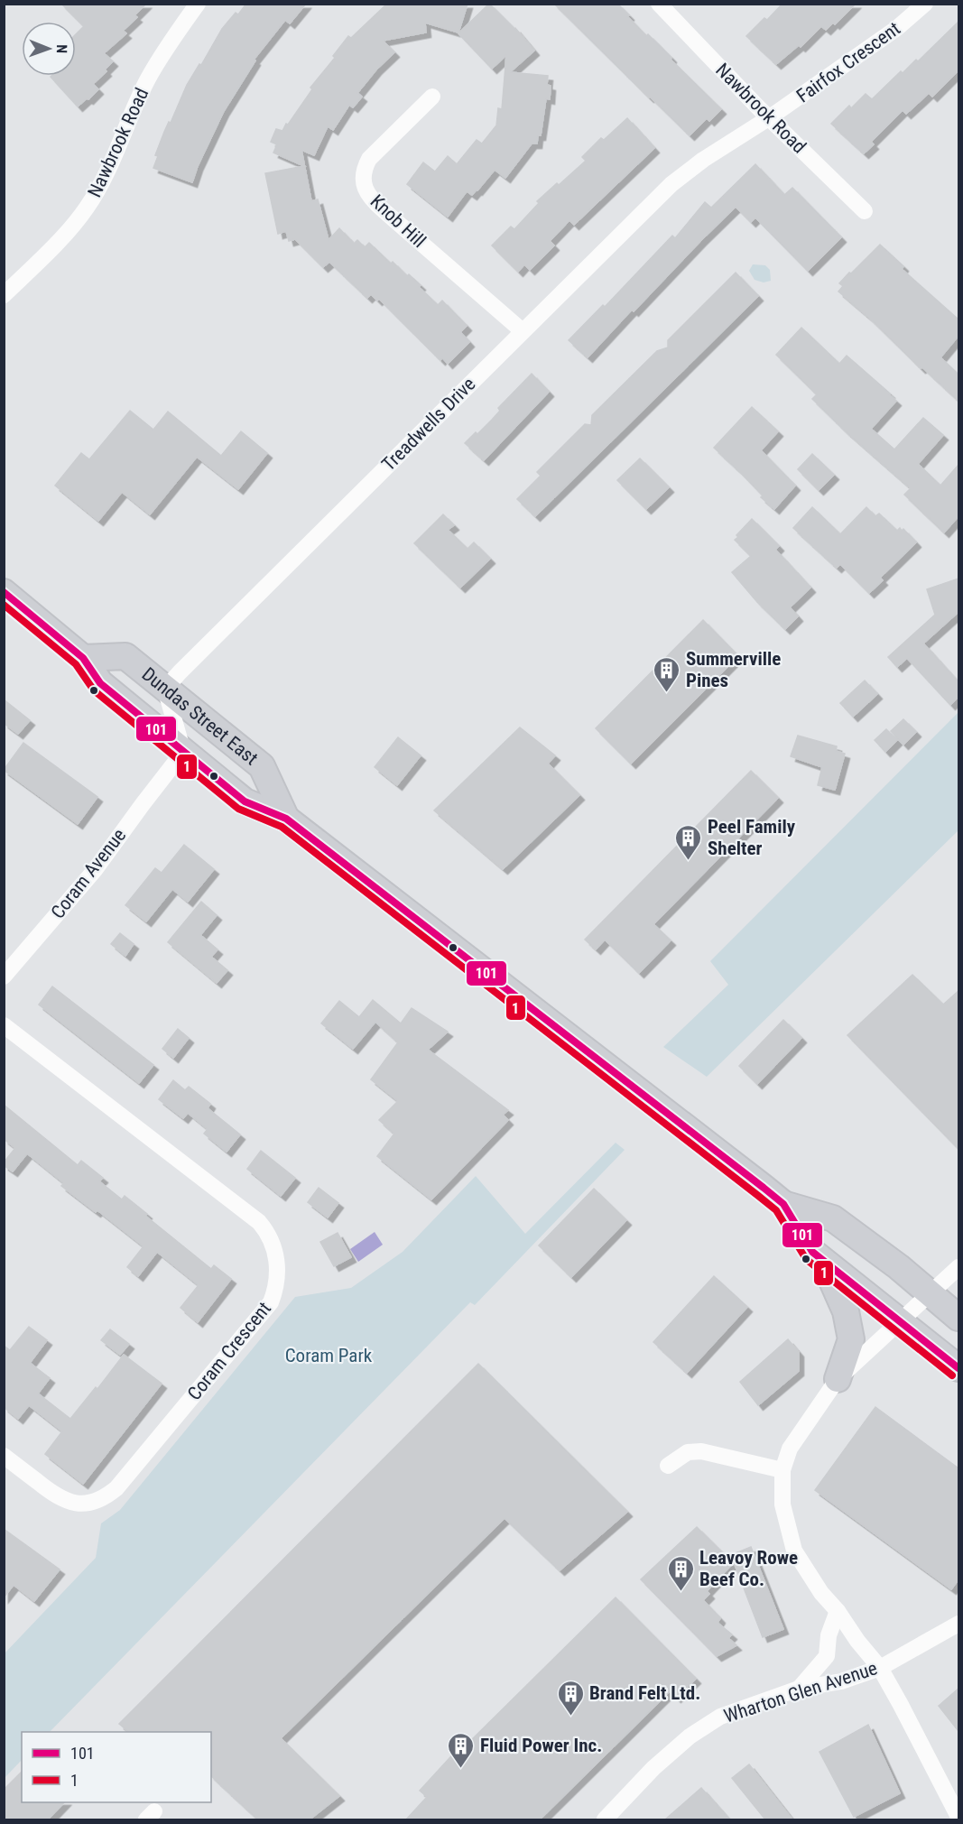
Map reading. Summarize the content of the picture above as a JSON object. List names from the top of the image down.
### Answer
{
  "streets": {
    "main road": ["Dundas Street East"],
    "street": [
      "Fairfox Crescent",
      "Nawbrook Road",
      "Knob Hill",
      "Treadwells Drive",
      "Coram Avenue",
      "Coram Crescent",
      "Wharton Glen Avenue"
    ]
  },
  "crossings": [
    ["Fairfox Crescent", "Nawbrook Road"],
    ["Fairfox Crescent", "Treadwells Drive"],
    ["Nawbrook Road", "Treadwells Drive"],
    ["Knob Hill", "Treadwells Drive"],
    ["Treadwells Drive", "Dundas Street East"],
    ["Dundas Street East", "Coram Avenue"]
  ],
  "parks": ["Coram Park"],
  "places": {
    "building": [
      "Summerville Pines",
      "Peel Family Shelter",
      "Leavoy Rowe Beef Co.",
      "Brand Felt Ltd.",
      "Fluid Power Inc."
    ]
  },
  "lines": ["transit line 101", "transit line 1"],
  "legend": ["101", "1"],
  "north": "right"
}
